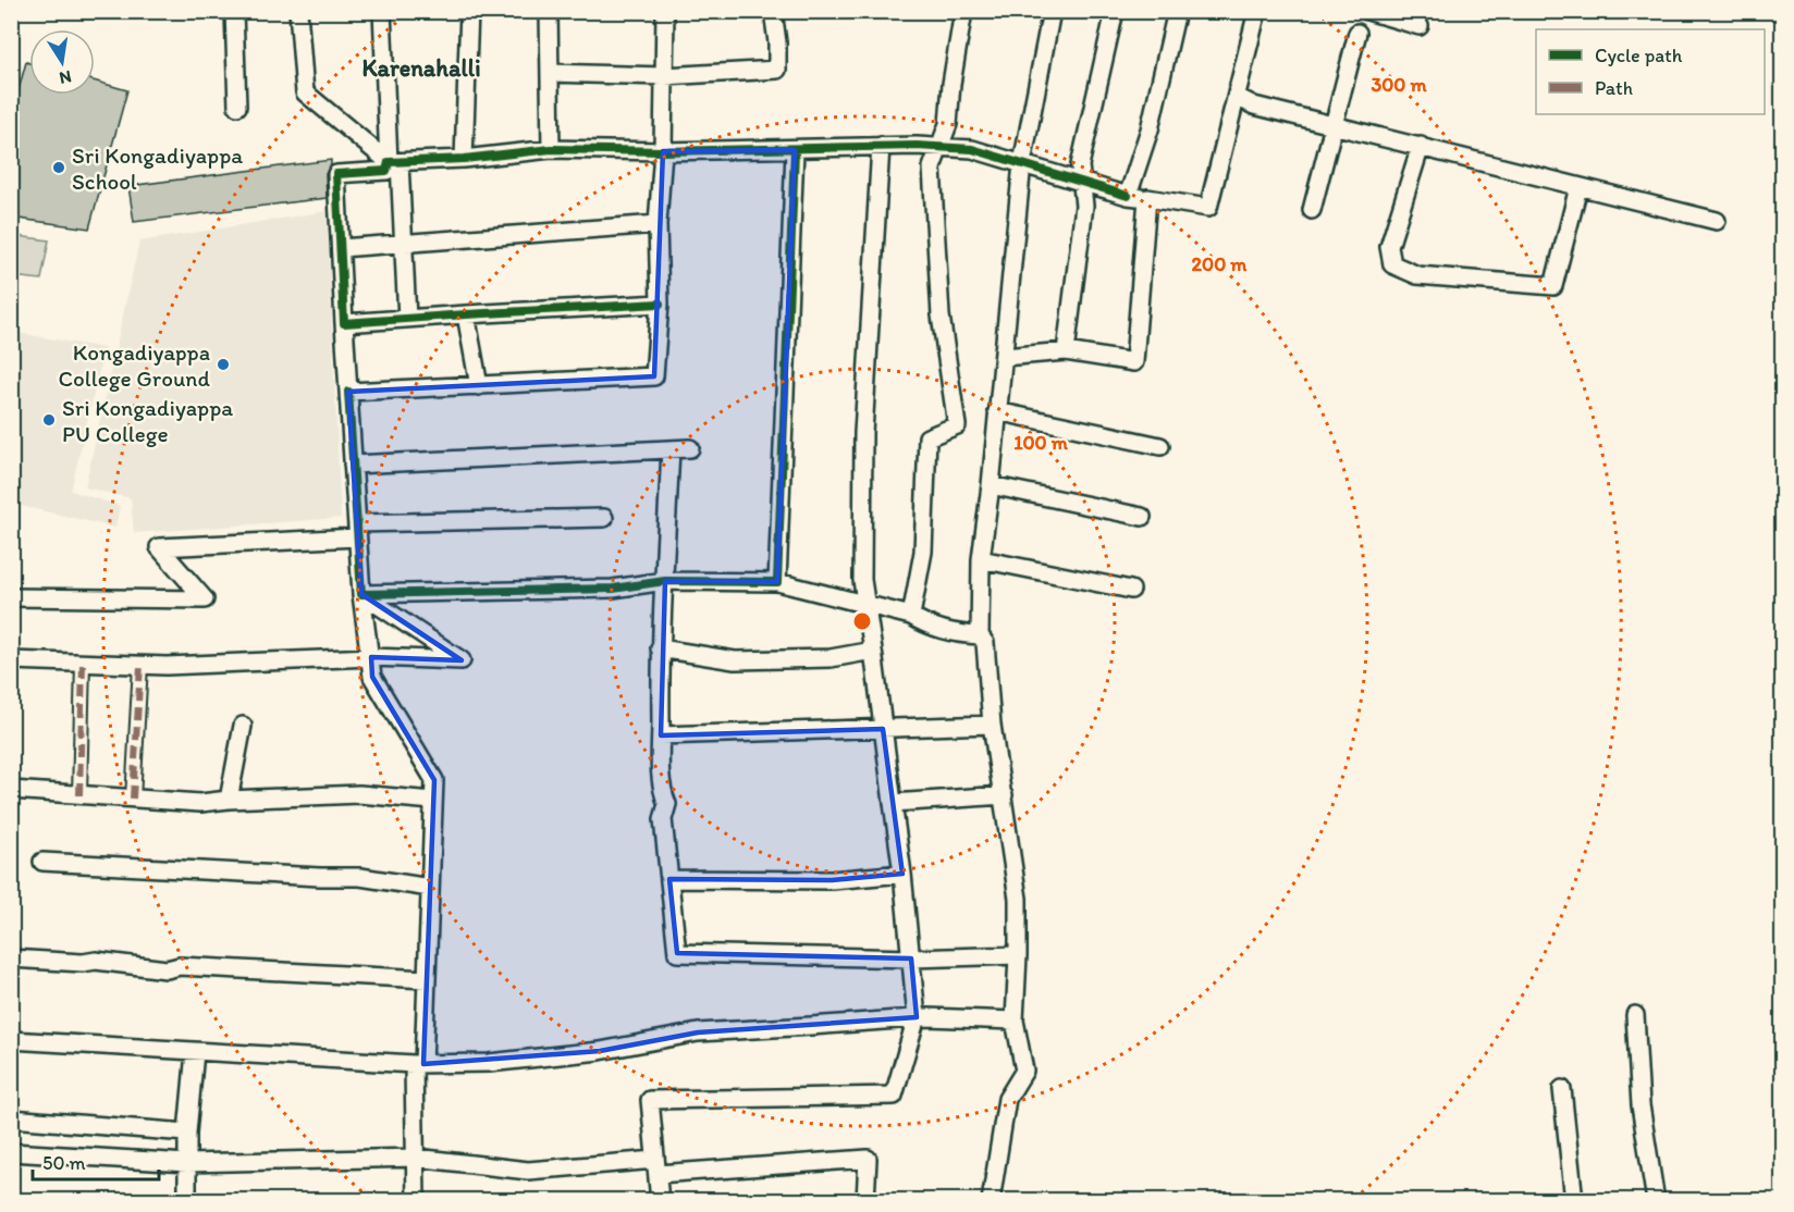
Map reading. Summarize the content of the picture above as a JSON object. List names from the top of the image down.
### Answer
{
  "districts": ["Karenahalli"],
  "places": ["Sri Kongadiyappa School", "Kongadiyappa College Ground", "Sri Kongadiyappa PU College"],
  "legend": ["Cycle path", "Path"],
  "scale_bar": "50 m",
  "north": "bottom",
  "rings": ["300 m", "200 m", "100 m"]
}
